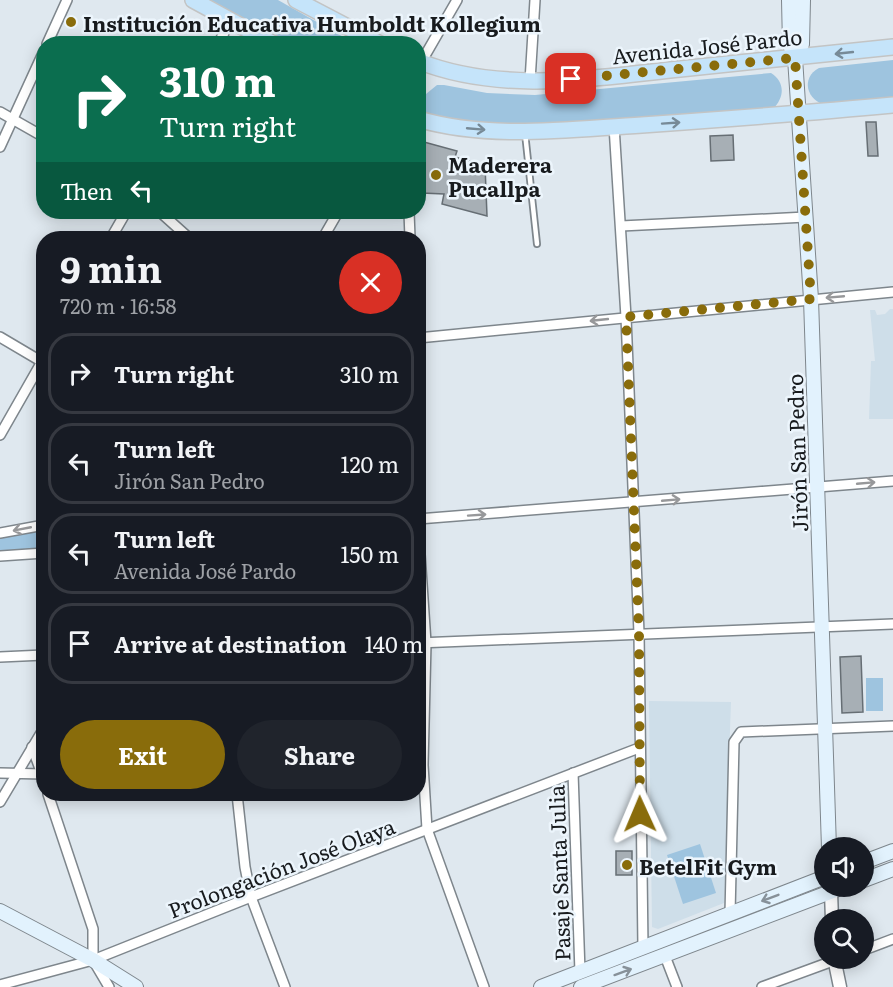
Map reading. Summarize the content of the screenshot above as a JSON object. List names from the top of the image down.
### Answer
{
  "streets": {
    "main road": ["Avenida José Pardo", "Jirón San Pedro"],
    "street": ["Prolongación José Olaya", "Pasaje Santa Julia"]
  },
  "crossings": [
    ["Avenida José Pardo", "Jirón San Pedro"],
    ["Prolongación José Olaya", "Pasaje Santa Julia"]
  ],
  "places": ["Institución Educativa Humboldt Kollegium", "Maderera Pucallpa", "BetelFit Gym"],
  "page": {
    "turn": ["310 m", "Turn right"],
    "then": "Then",
    "heading": ["9 min", "720 m · 16:58"],
    "list": [
      {
        "name": "Turn right",
        "value": "310 m"
      },
      {
        "name": "Turn left",
        "note": "Jirón San Pedro",
        "value": "120 m"
      },
      {
        "name": "Turn left",
        "note": "Avenida José Pardo",
        "value": "150 m"
      },
      {
        "name": "Arrive at destination",
        "value": "140 m"
      }
    ],
    "buttons": ["Exit", "Share"]
  }
}
